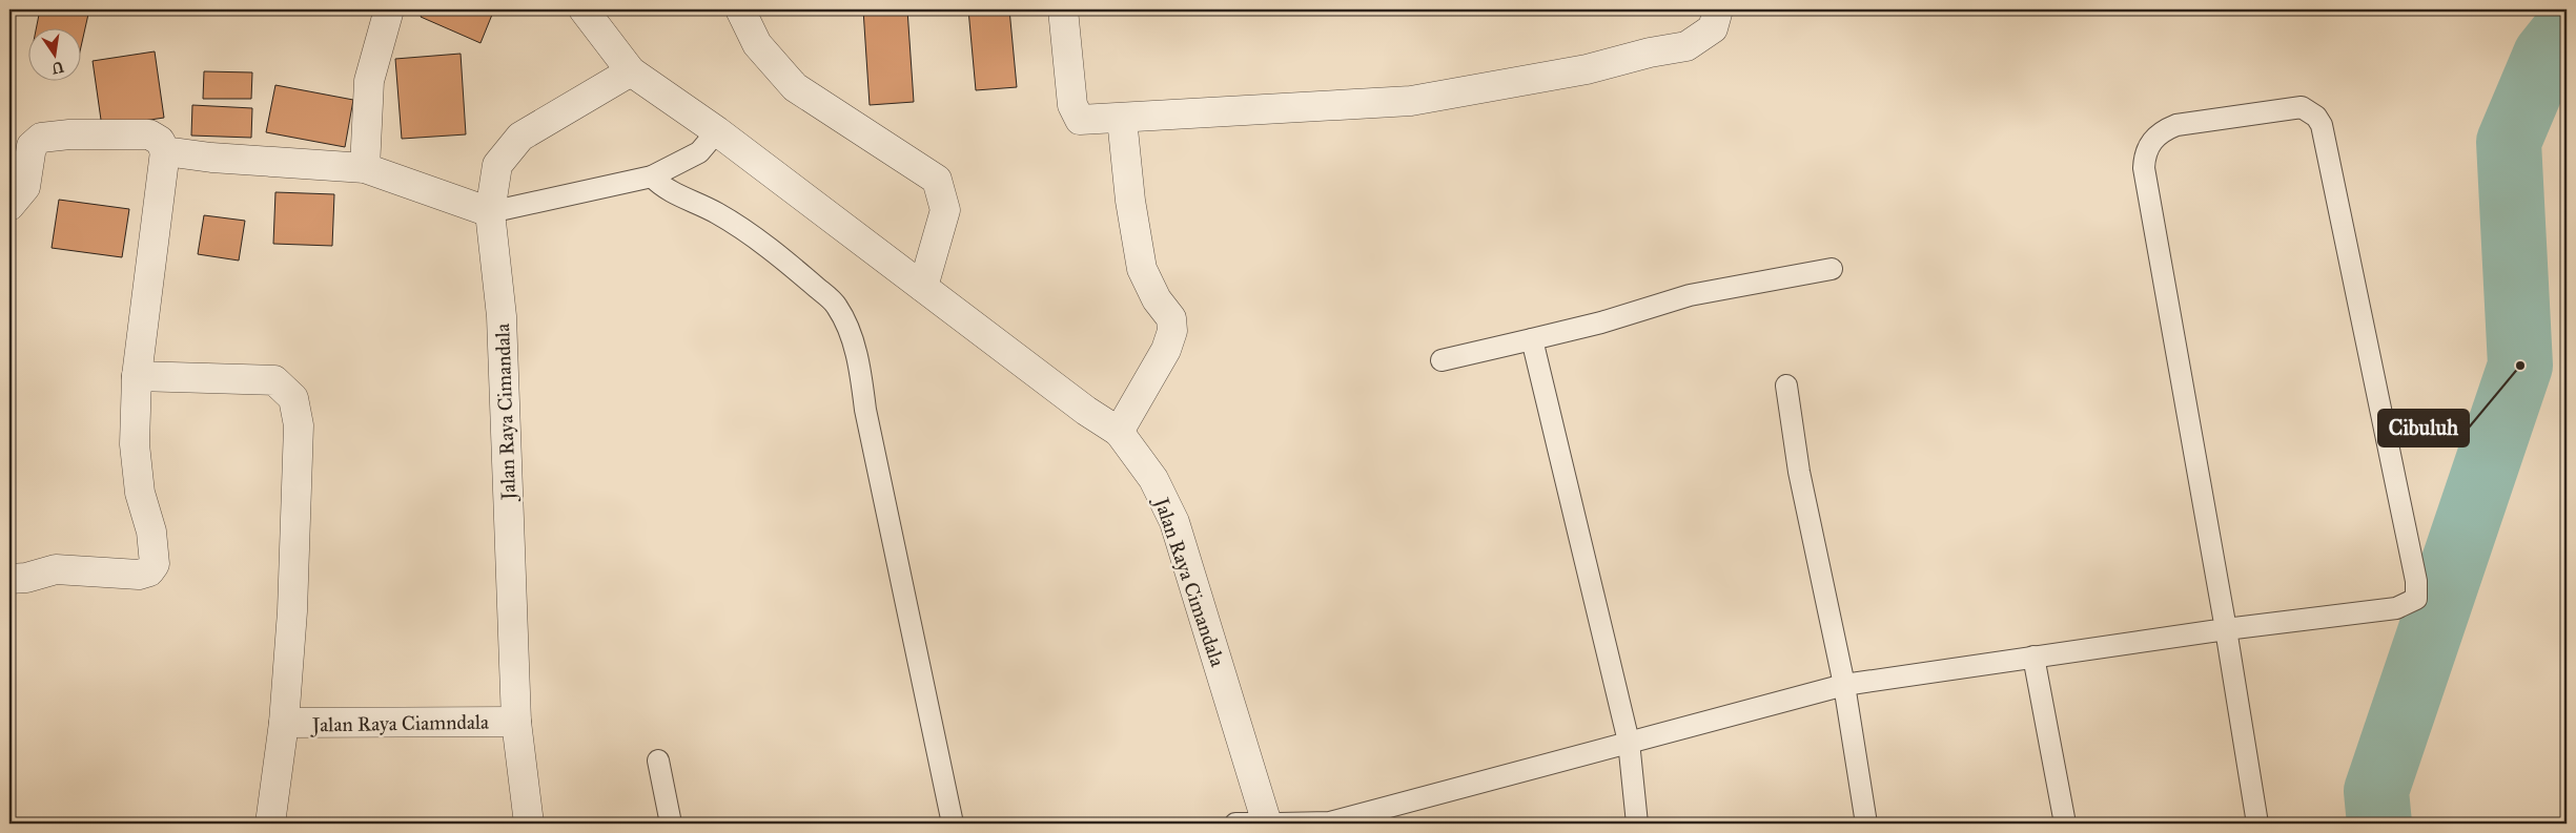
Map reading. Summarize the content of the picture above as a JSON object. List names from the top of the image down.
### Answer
{
  "streets": {
    "street": ["Jalan Raya Cimandala", "Jalan Raya Ciamndala"]
  },
  "crossings": [
    ["Jalan Raya Cimandala", "Jalan Raya Ciamndala"]
  ],
  "places": ["Cibuluh"],
  "north": "bottom"
}
